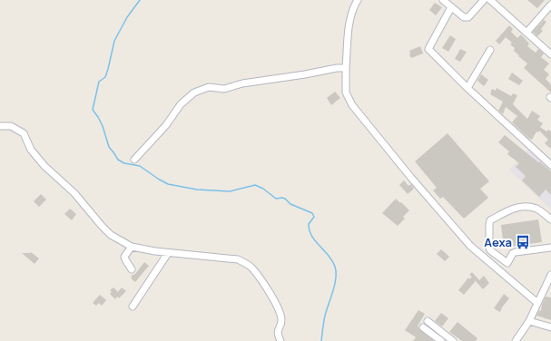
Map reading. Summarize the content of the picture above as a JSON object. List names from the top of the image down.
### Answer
{
  "places": {
    "bus stop": ["Aexa"]
  }
}
